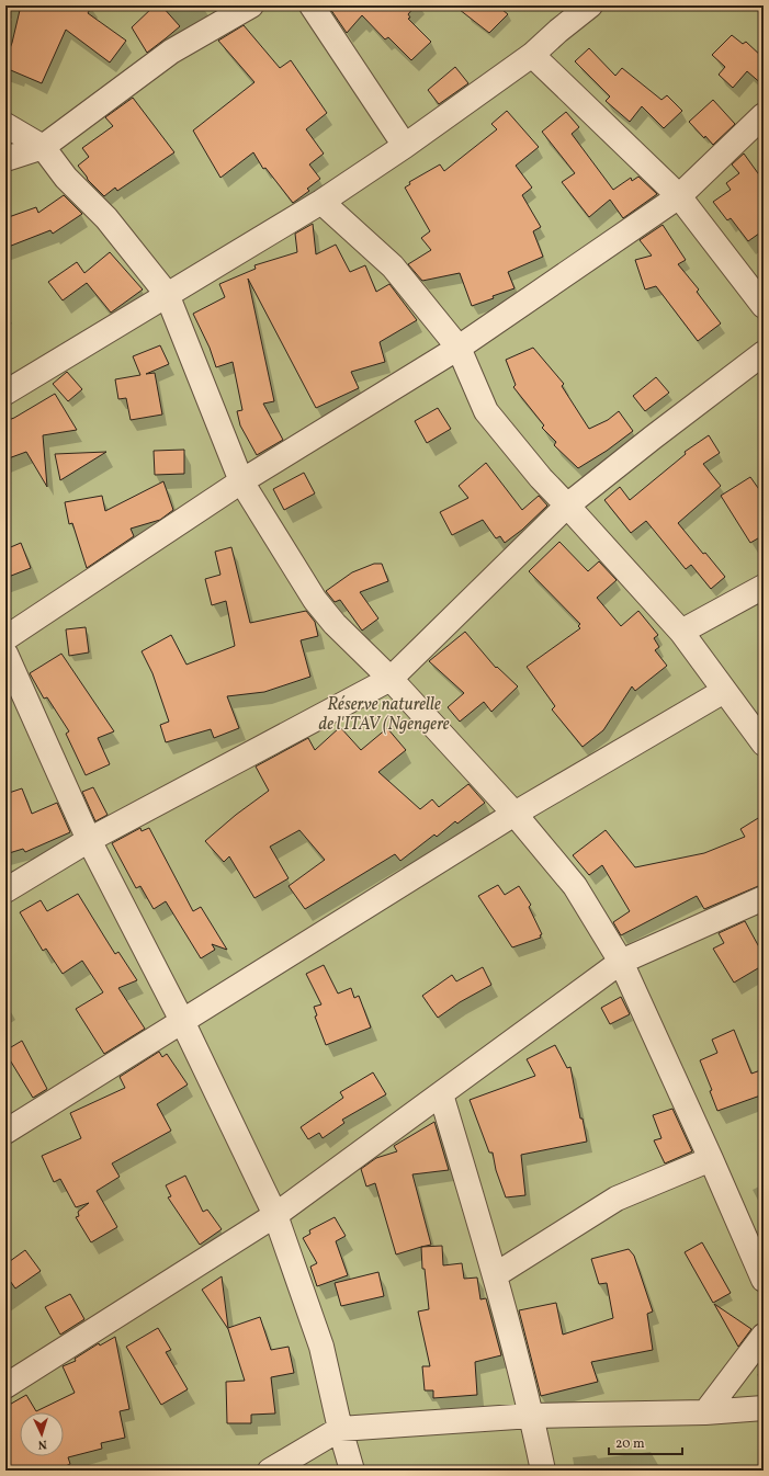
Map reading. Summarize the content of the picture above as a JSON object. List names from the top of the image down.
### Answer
{
  "parks": ["Réserve naturelle de l'ITAV (Ngengere"],
  "scale_bar": "20 m",
  "north": "bottom"
}
